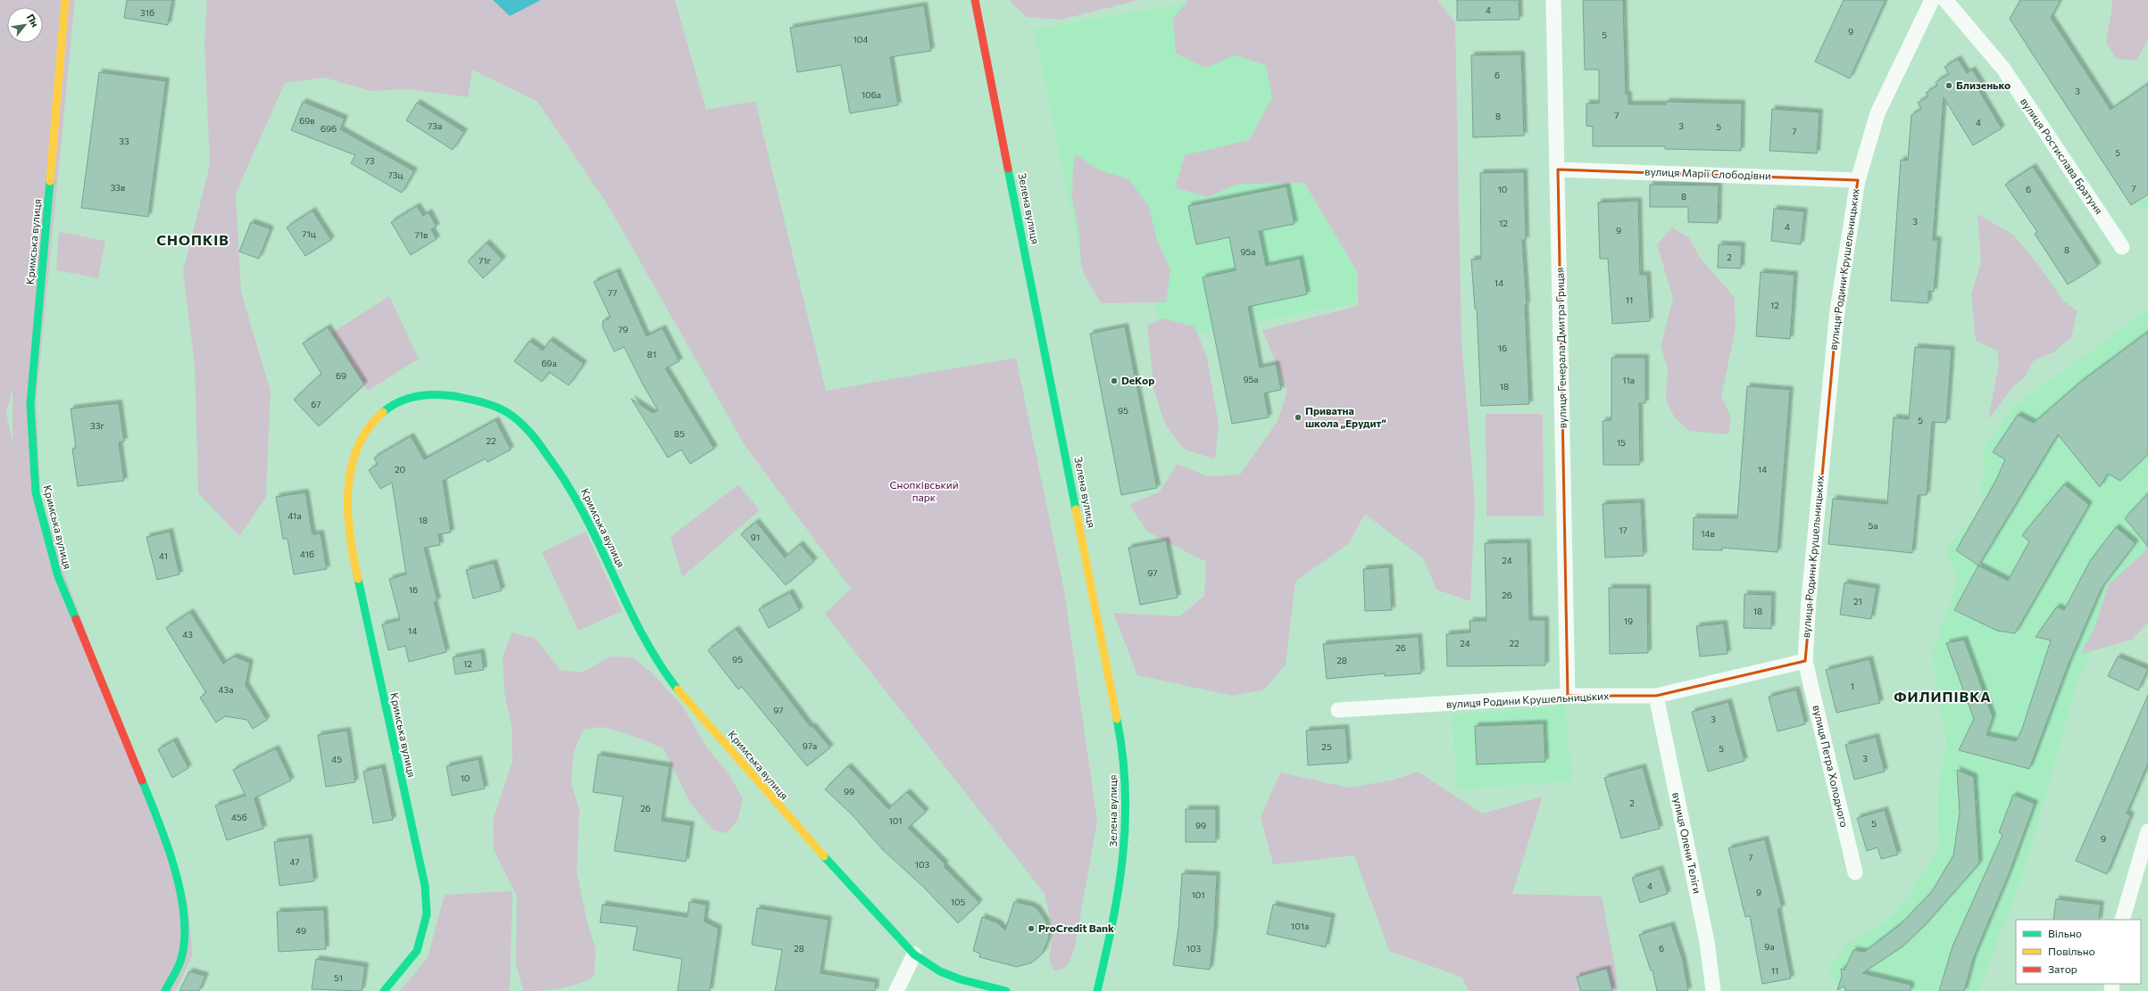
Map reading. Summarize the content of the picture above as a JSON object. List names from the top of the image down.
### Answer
{
  "streets": {
    "street": [
      "вулиця Ростислава Братуня",
      "вулиця Марії Слободівни",
      "Зелена вулиця",
      "Кримська вулиця",
      "вулиця Родини Крушельницьких",
      "вулиця Генерала Дмитра Грицая",
      "вулиця Петра Холодного",
      "вулиця Олени Теліги"
    ]
  },
  "crossings": [
    ["вулиця Марії Слободівни", "вулиця Родини Крушельницьких"],
    ["вулиця Марії Слободівни", "вулиця Генерала Дмитра Грицая"],
    ["вулиця Родини Крушельницьких", "вулиця Генерала Дмитра Грицая"],
    ["вулиця Родини Крушельницьких", "вулиця Петра Холодного"],
    ["вулиця Родини Крушельницьких", "вулиця Олени Теліги"]
  ],
  "districts": ["СНОПКІВ", "ФИЛИПІВКА"],
  "parks": ["Снопківський парк"],
  "places": [
    "Близенько",
    "DeKop",
    "Приватна школа „Ерудит“",
    "ProCredit Bank"
  ],
  "house_numbers": [
    "4",
    "31б",
    "9",
    "5",
    "104",
    "6",
    "3",
    "106а",
    "7",
    "8",
    "69в",
    "4",
    "73а",
    "3",
    "5",
    "69б",
    "7",
    "33",
    "5",
    "73",
    "73ц",
    "33в",
    "7",
    "10",
    "6",
    "8",
    "3",
    "12",
    "4",
    "9",
    "71ц",
    "71в",
    "8",
    "95а",
    "2",
    "71г",
    "14",
    "77",
    "11",
    "12",
    "79",
    "16",
    "81",
    "69а",
    "69",
    "95а",
    "11а",
    "18",
    "67",
    "95",
    "5",
    "33г",
    "85",
    "22",
    "15",
    "20",
    "14",
    "41а",
    "18",
    "5а",
    "17",
    "14в",
    "91",
    "41б",
    "41",
    "24",
    "97",
    "16",
    "26",
    "21",
    "18",
    "19",
    "14",
    "43",
    "24",
    "22",
    "26",
    "95",
    "28",
    "12",
    "1",
    "43а",
    "97",
    "3",
    "97а",
    "25",
    "5",
    "3",
    "45",
    "10",
    "99",
    "2",
    "26",
    "45б",
    "101",
    "5",
    "99",
    "9",
    "7",
    "47",
    "103",
    "4",
    "9",
    "101",
    "105",
    "101а",
    "49",
    "9а",
    "28",
    "103",
    "6",
    "11",
    "51"
  ],
  "legend": ["Вільно", "Повільно", "Затор"],
  "north": "top right"
}
